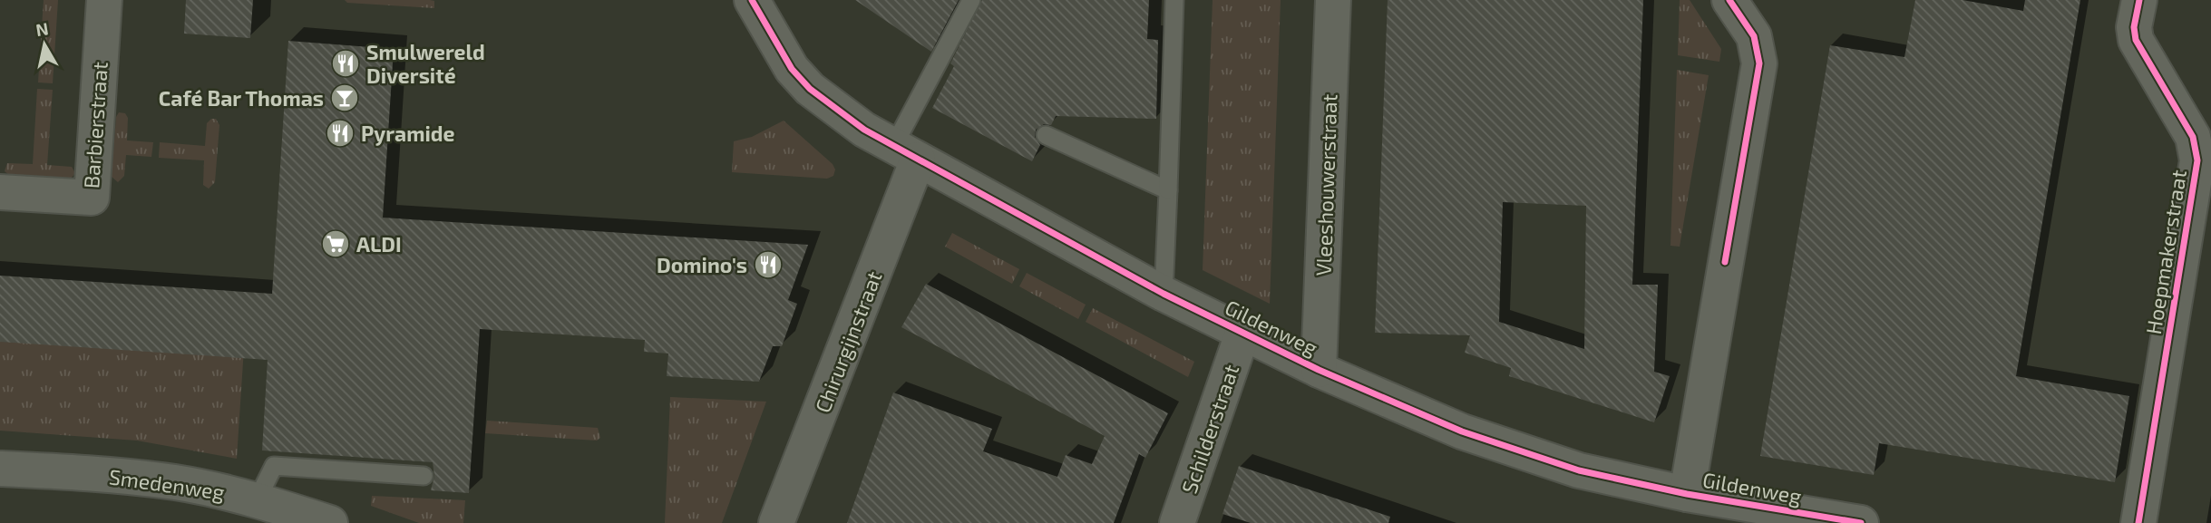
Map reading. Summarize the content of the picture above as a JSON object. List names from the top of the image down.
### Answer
{
  "streets": {
    "street": [
      "Barbierstraat",
      "Vleeshouwerstraat",
      "Hoepmakerstraat",
      "Gildenweg",
      "Chirurgijnstraat",
      "Schilderstraat",
      "Smedenweg"
    ]
  },
  "crossings": [
    ["Vleeshouwerstraat", "Gildenweg"],
    ["Gildenweg", "Chirurgijnstraat"],
    ["Gildenweg", "Schilderstraat"]
  ],
  "places": {
    "restaurant": ["Smulwereld Diversité", "Pyramide", "Domino's"],
    "bar": ["Café Bar Thomas"],
    "supermarket": ["ALDI"]
  },
  "north": "top"
}
